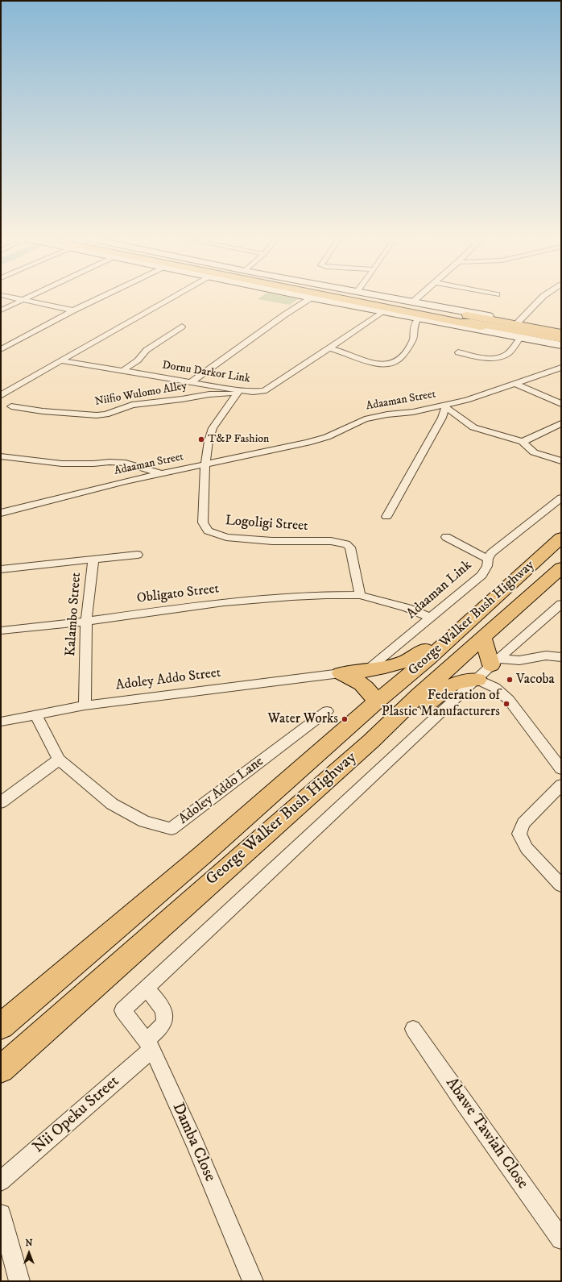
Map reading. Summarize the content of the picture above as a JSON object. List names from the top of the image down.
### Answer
{
  "streets": {
    "main road": ["George Walker Bush Highway"],
    "street": [
      "Dornu Darkor Link",
      "Niifio Wulomo Alley",
      "Adaaman Street",
      "Logoligi Street",
      "Adaaman Link",
      "Obligato Street",
      "Kalambo Street",
      "Adoley Addo Street",
      "Adoley Addo Lane",
      "Nii Opeku Street",
      "Abawe Tawiah Close",
      "Damba Close"
    ]
  },
  "crossings": [
    ["Dornu Darkor Link", "Niifio Wulomo Alley"],
    ["Dornu Darkor Link", "Logoligi Street"],
    ["Niifio Wulomo Alley", "Logoligi Street"],
    ["Adaaman Street", "Logoligi Street"],
    ["Logoligi Street", "Obligato Street"],
    ["Obligato Street", "Kalambo Street"],
    ["Kalambo Street", "Adoley Addo Street"],
    ["Adoley Addo Street", "Adoley Addo Lane"],
    ["Nii Opeku Street", "Damba Close"]
  ],
  "places": [
    "T&P Fashion",
    "Vacoba",
    "Federation of Plastic Manufacturers",
    "Water Works"
  ],
  "north": "top"
}
